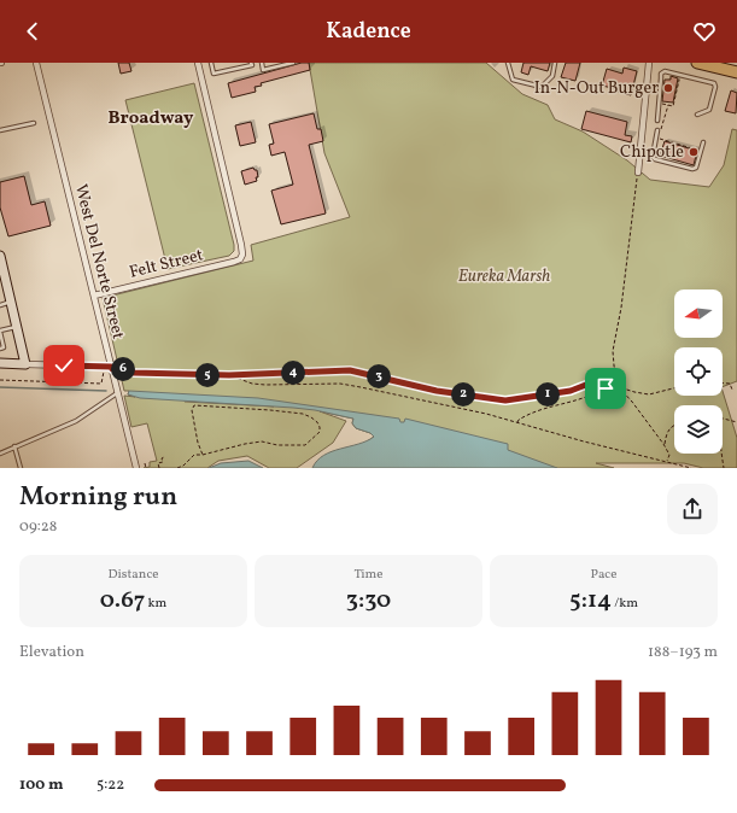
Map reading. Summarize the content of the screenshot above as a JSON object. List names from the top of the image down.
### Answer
{
  "streets": {
    "street": ["West Del Norte Street", "Felt Street"]
  },
  "crossings": [
    ["West Del Norte Street", "Felt Street"]
  ],
  "districts": ["Broadway"],
  "parks": ["Eureka Marsh"],
  "places": ["In-N-Out Burger", "Chipotle"],
  "north": "left",
  "page": {
    "header": "Kadence",
    "pins": [
      "6",
      "4",
      "5",
      "3",
      "1",
      "2"
    ],
    "heading": ["Morning run", "09:28"],
    "stats": [
      ["Distance", "0.67 km"],
      ["Time", "3:30"],
      ["Pace", "5:14 /km"]
    ],
    "chart": ["Elevation", "188–193 m"],
    "list": [
      {
        "name": "100 m",
        "note": "5:22"
      }
    ]
  }
}
